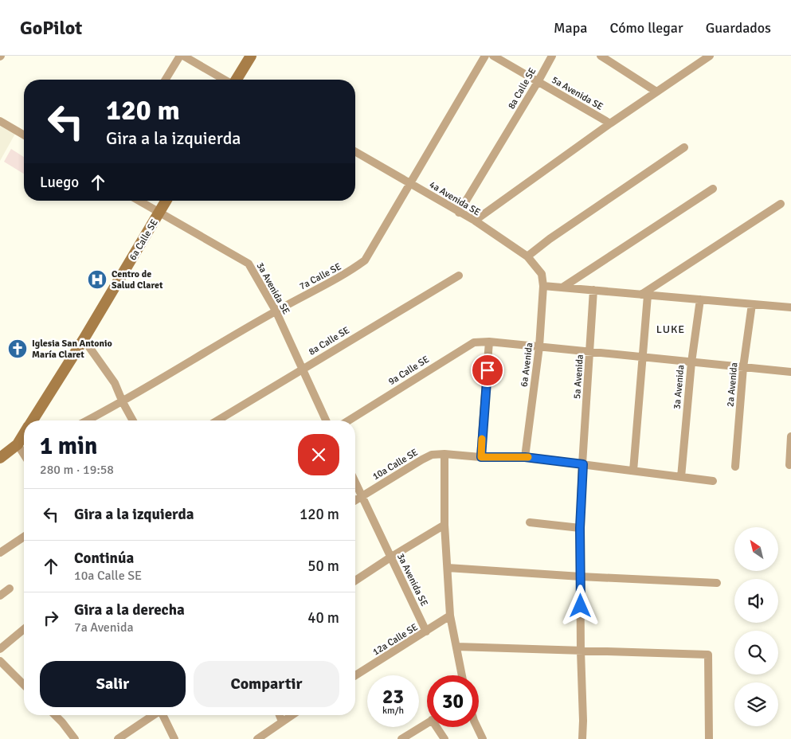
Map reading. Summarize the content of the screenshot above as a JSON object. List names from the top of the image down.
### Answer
{
  "streets": {
    "street": [
      "8a Calle SE",
      "5a Avenida SE",
      "4a Avenida SE",
      "6a Calle SE",
      "7a Calle SE",
      "3a Avenida SE",
      "6a Avenida",
      "9a Calle SE",
      "5a Avenida",
      "2a Avenida",
      "3a Avenida",
      "10a Calle SE",
      "12a Calle SE"
    ]
  },
  "crossings": [
    ["8a Calle SE", "5a Avenida SE"],
    ["8a Calle SE", "4a Avenida SE"],
    ["8a Calle SE", "3a Avenida SE"],
    ["4a Avenida SE", "7a Calle SE"],
    ["4a Avenida SE", "6a Avenida"],
    ["6a Calle SE", "3a Avenida SE"],
    ["7a Calle SE", "3a Avenida SE"],
    ["3a Avenida SE", "10a Calle SE"],
    ["3a Avenida SE", "12a Calle SE"],
    ["6a Avenida", "9a Calle SE"],
    ["6a Avenida", "10a Calle SE"],
    ["9a Calle SE", "5a Avenida"],
    ["9a Calle SE", "2a Avenida"],
    ["9a Calle SE", "3a Avenida"],
    ["5a Avenida", "10a Calle SE"],
    ["3a Avenida", "10a Calle SE"]
  ],
  "districts": ["LUKE"],
  "places": {
    "hospital": ["Centro de Salud Claret"],
    "church": ["Iglesia San Antonio María Claret"]
  },
  "north": "top left",
  "page": {
    "header": "GoPilot",
    "nav": ["Mapa", "Cómo llegar", "Guardados"],
    "turn": ["120 m", "Gira a la izquierda"],
    "then": "Luego",
    "heading": ["1 min", "280 m · 19:58"],
    "list": [
      {
        "name": "Gira a la izquierda",
        "value": "120 m"
      },
      {
        "name": "Continúa",
        "note": "10a Calle SE",
        "value": "50 m"
      },
      {
        "name": "Gira a la derecha",
        "note": "7a Avenida",
        "value": "40 m"
      }
    ],
    "buttons": ["Salir", "Compartir"],
    "speed": "23 km/h",
    "limit": "30"
  }
}
